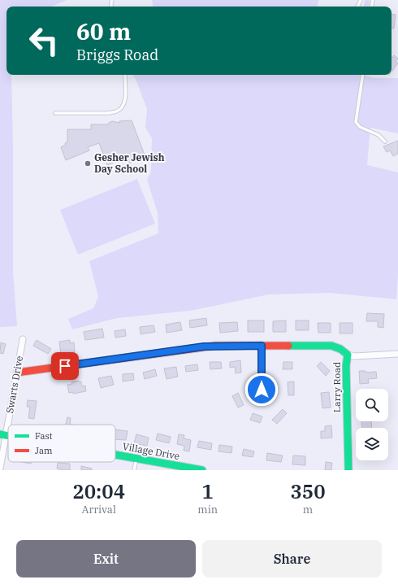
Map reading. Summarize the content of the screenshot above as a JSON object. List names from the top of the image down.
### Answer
{
  "streets": {
    "street": ["Swarts Drive", "Larry Road", "Village Drive"]
  },
  "crossings": [
    ["Swarts Drive", "Larry Road"]
  ],
  "places": ["Gesher Jewish Day School"],
  "legend": ["Fast", "Jam"],
  "page": {
    "turn": ["60 m", "Briggs Road"],
    "eta": [
      "20:04",
      "Arrival",
      "1",
      "min",
      "350",
      "m"
    ],
    "buttons": ["Exit", "Share"]
  }
}
